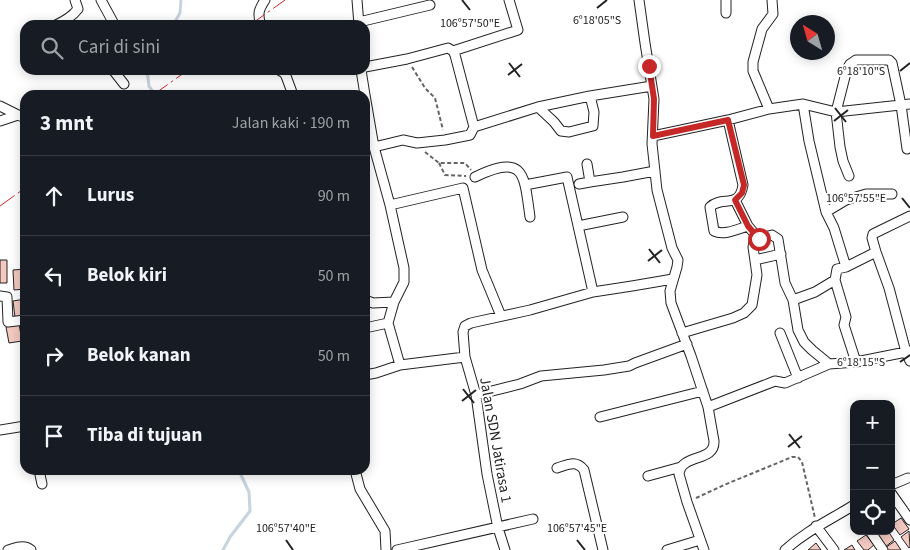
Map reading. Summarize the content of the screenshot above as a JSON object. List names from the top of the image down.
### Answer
{
  "streets": {
    "street": ["Jalan SDN Jatirasa 1"]
  },
  "north": "top left",
  "page": {
    "search": "Cari di sini",
    "heading": ["3 mnt", "Jalan kaki · 190 m"],
    "list": [
      ["Lurus", "90 m"],
      ["Belok kiri", "50 m"],
      ["Belok kanan", "50 m"],
      "Tiba di tujuan"
    ],
    "map_buttons": ["+", "−"]
  },
  "coordinates": [
    "6°18'05\"S",
    "106°57'50\"E",
    "6°18'10\"S",
    "106°57'55\"E",
    "6°18'15\"S",
    "106°57'40\"E",
    "106°57'45\"E"
  ]
}
